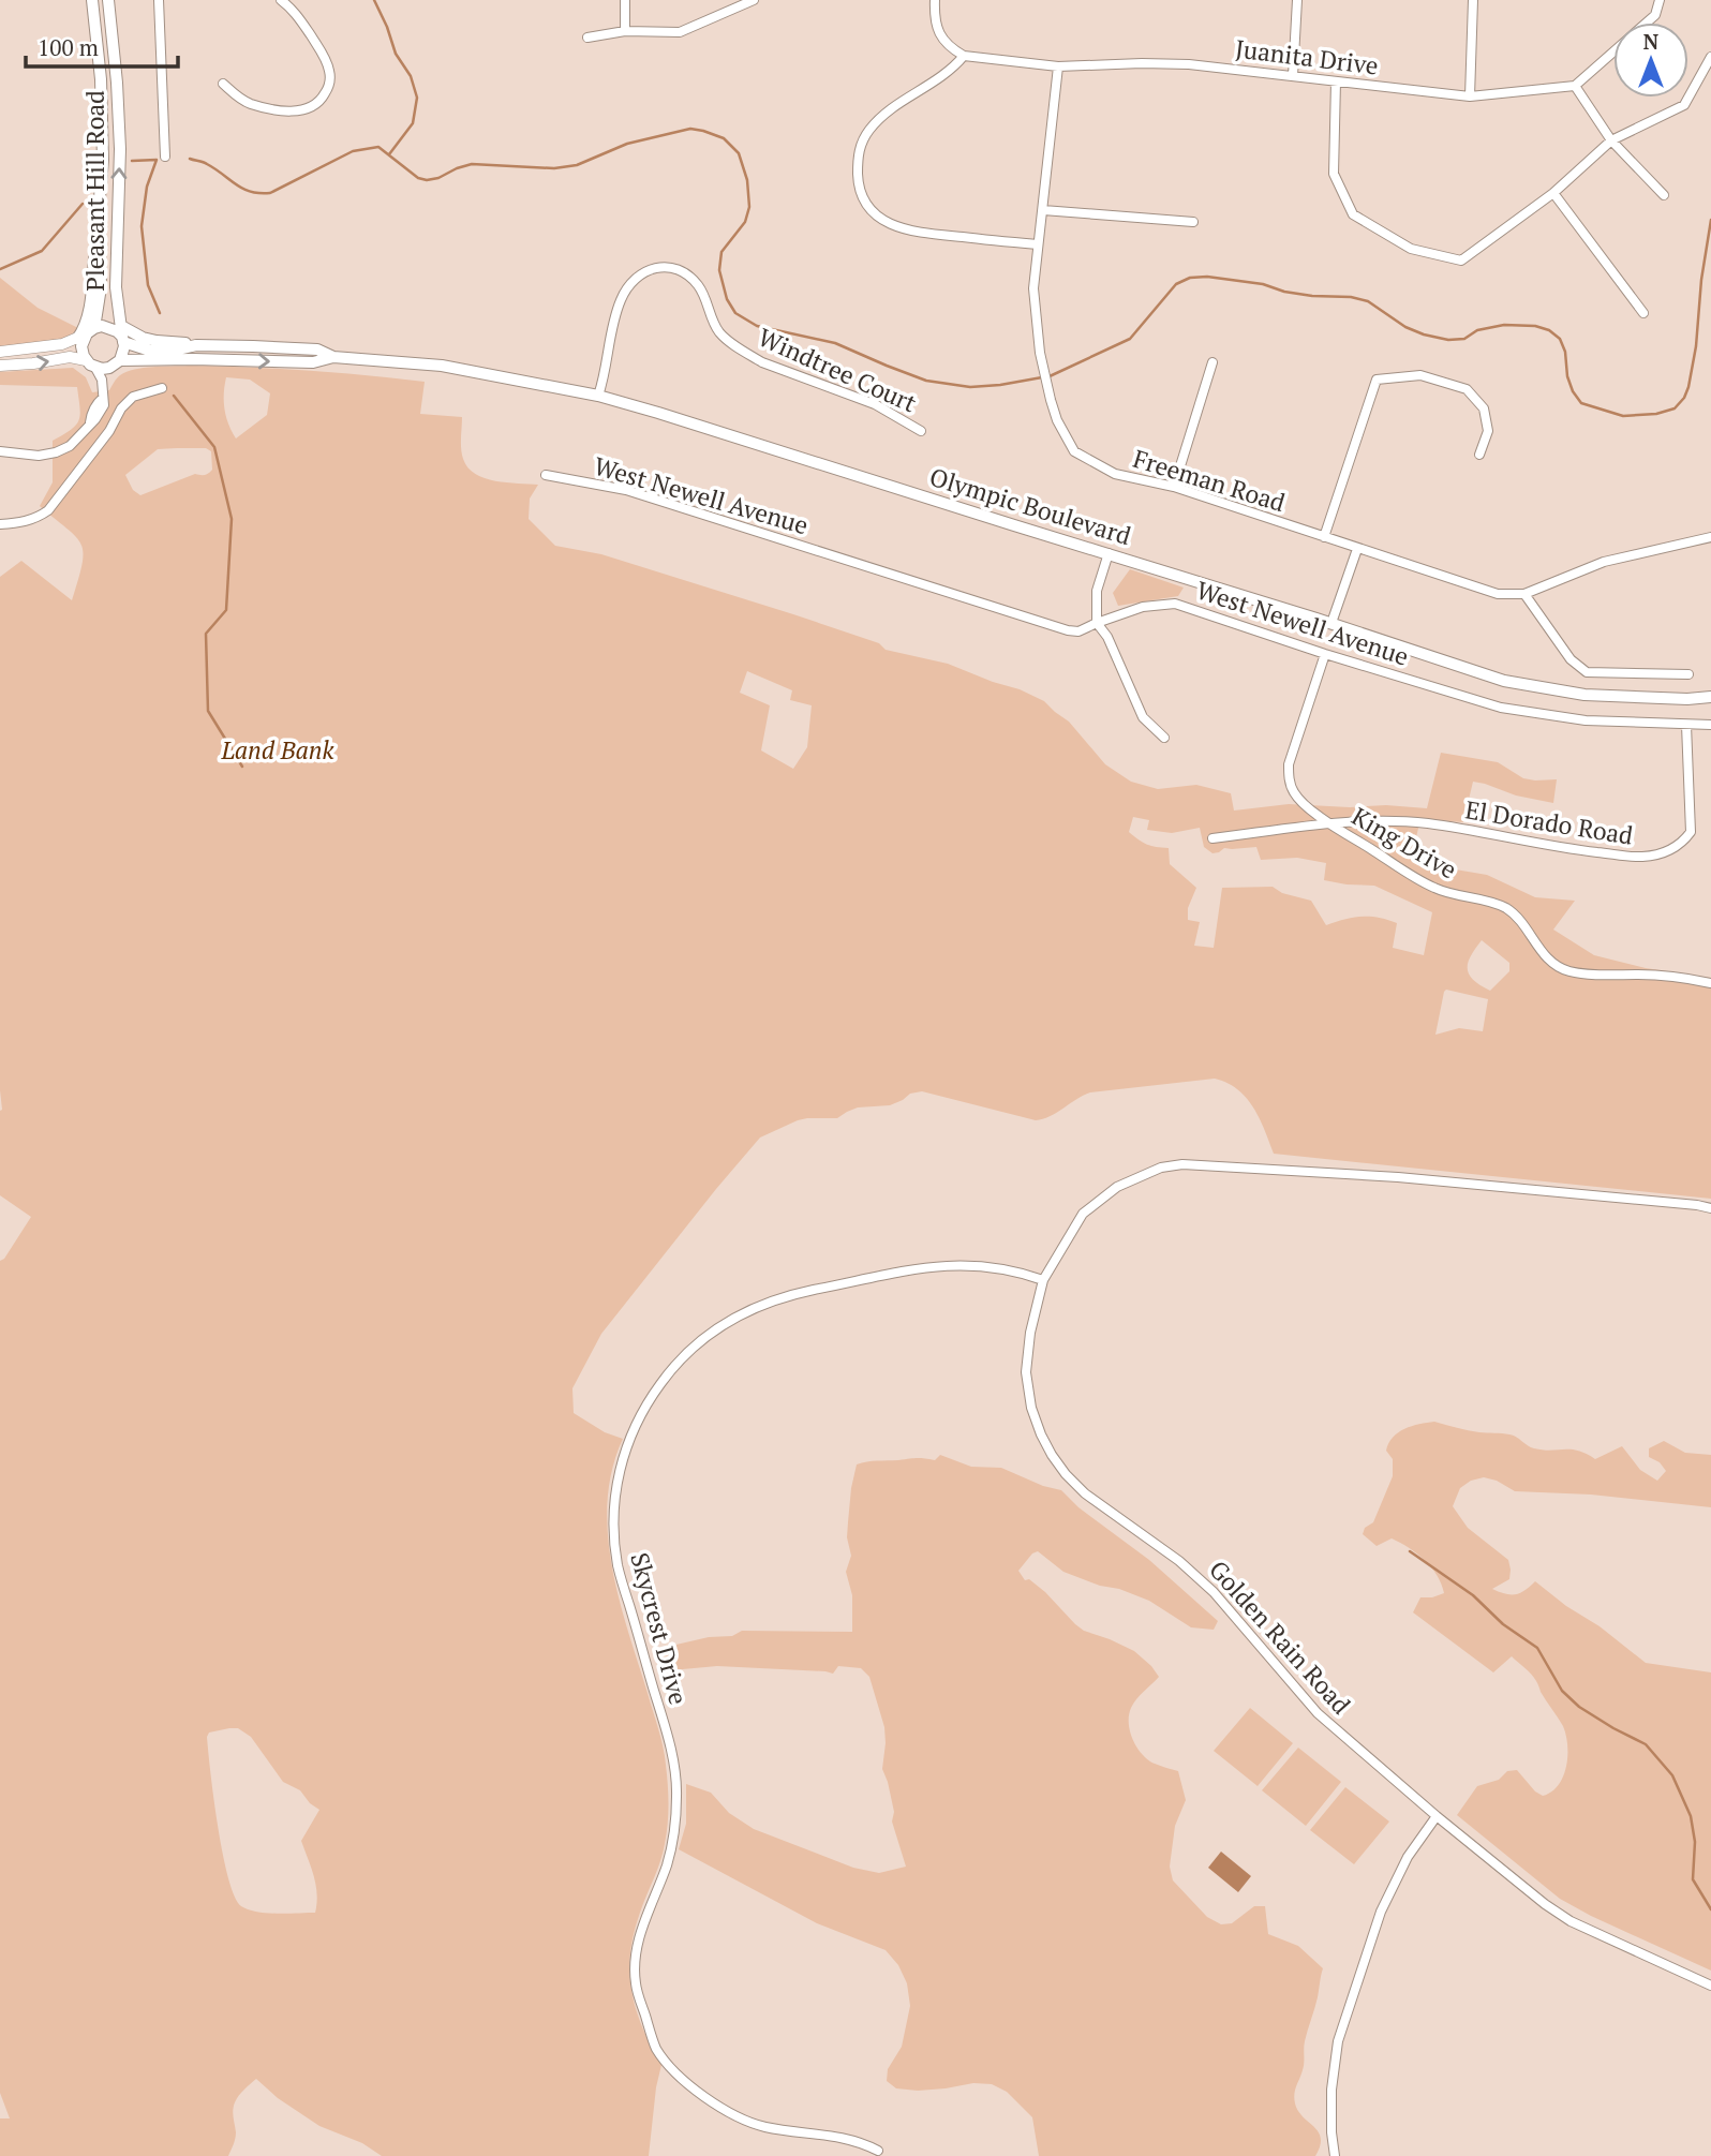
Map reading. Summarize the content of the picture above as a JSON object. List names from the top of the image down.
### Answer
{
  "streets": {
    "main road": ["Pleasant Hill Road", "Olympic Boulevard"],
    "street": [
      "Juanita Drive",
      "Windtree Court",
      "Freeman Road",
      "West Newell Avenue",
      "El Dorado Road",
      "King Drive",
      "Skycrest Drive",
      "Golden Rain Road"
    ]
  },
  "crossings": [
    ["Juanita Drive", "Freeman Road"],
    ["Pleasant Hill Road", "Olympic Boulevard"],
    ["Windtree Court", "Olympic Boulevard"],
    ["West Newell Avenue", "El Dorado Road"],
    ["West Newell Avenue", "King Drive"],
    ["El Dorado Road", "King Drive"],
    ["Skycrest Drive", "Golden Rain Road"]
  ],
  "parks": ["Land Bank"],
  "scale_bar": "100 m",
  "north": "top"
}
